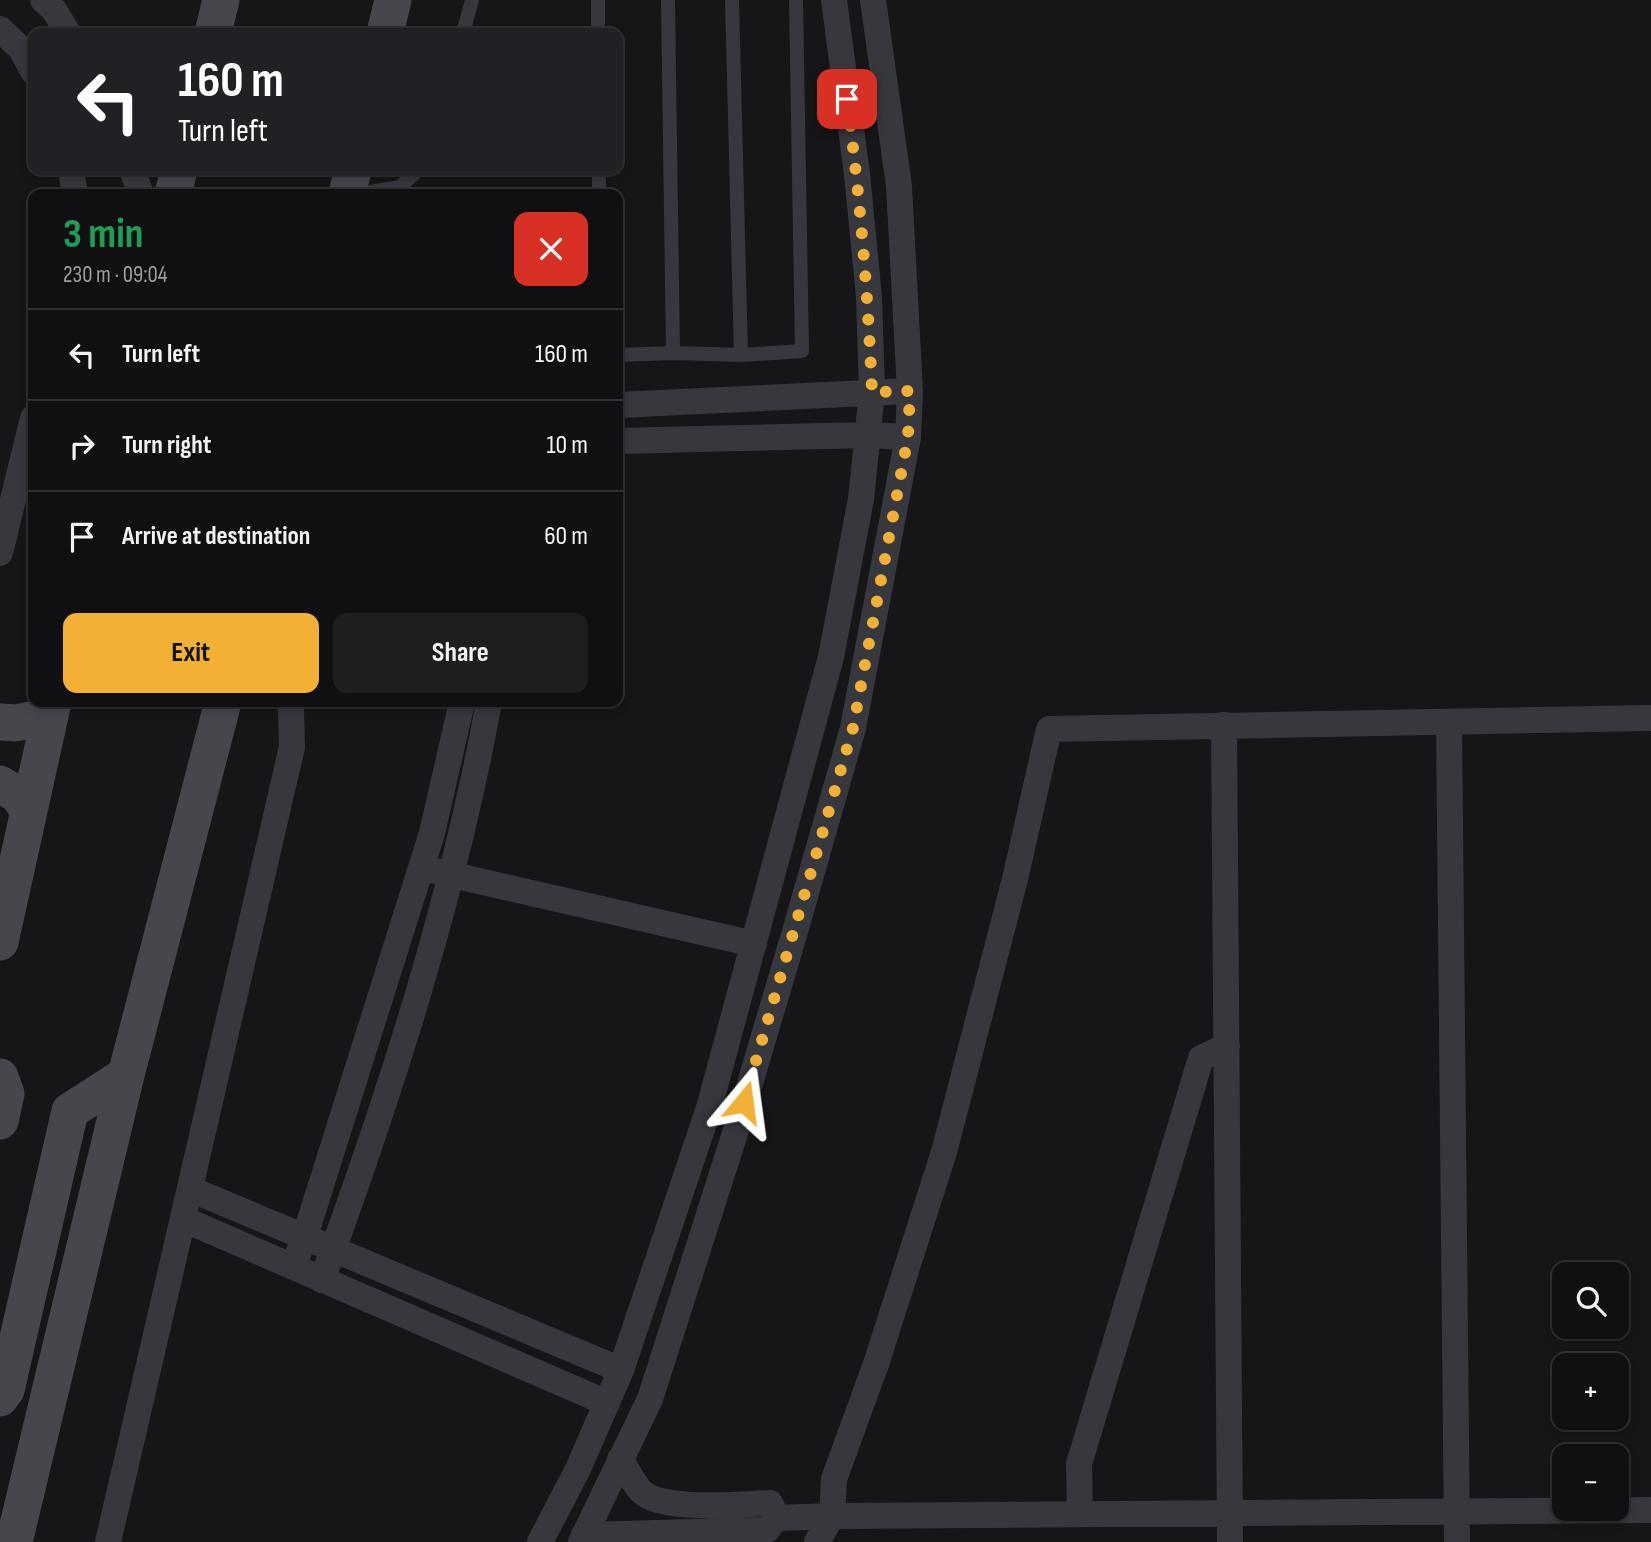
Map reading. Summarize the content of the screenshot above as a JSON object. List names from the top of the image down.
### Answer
{
  "page": {
    "turn": ["160 m", "Turn left"],
    "heading": ["3 min", "230 m · 09:04"],
    "list": [
      {
        "name": "Turn left",
        "value": "160 m"
      },
      {
        "name": "Turn right",
        "value": "10 m"
      },
      {
        "name": "Arrive at destination",
        "value": "60 m"
      }
    ],
    "buttons": ["Exit", "Share"],
    "map_buttons": ["+", "−"]
  }
}
